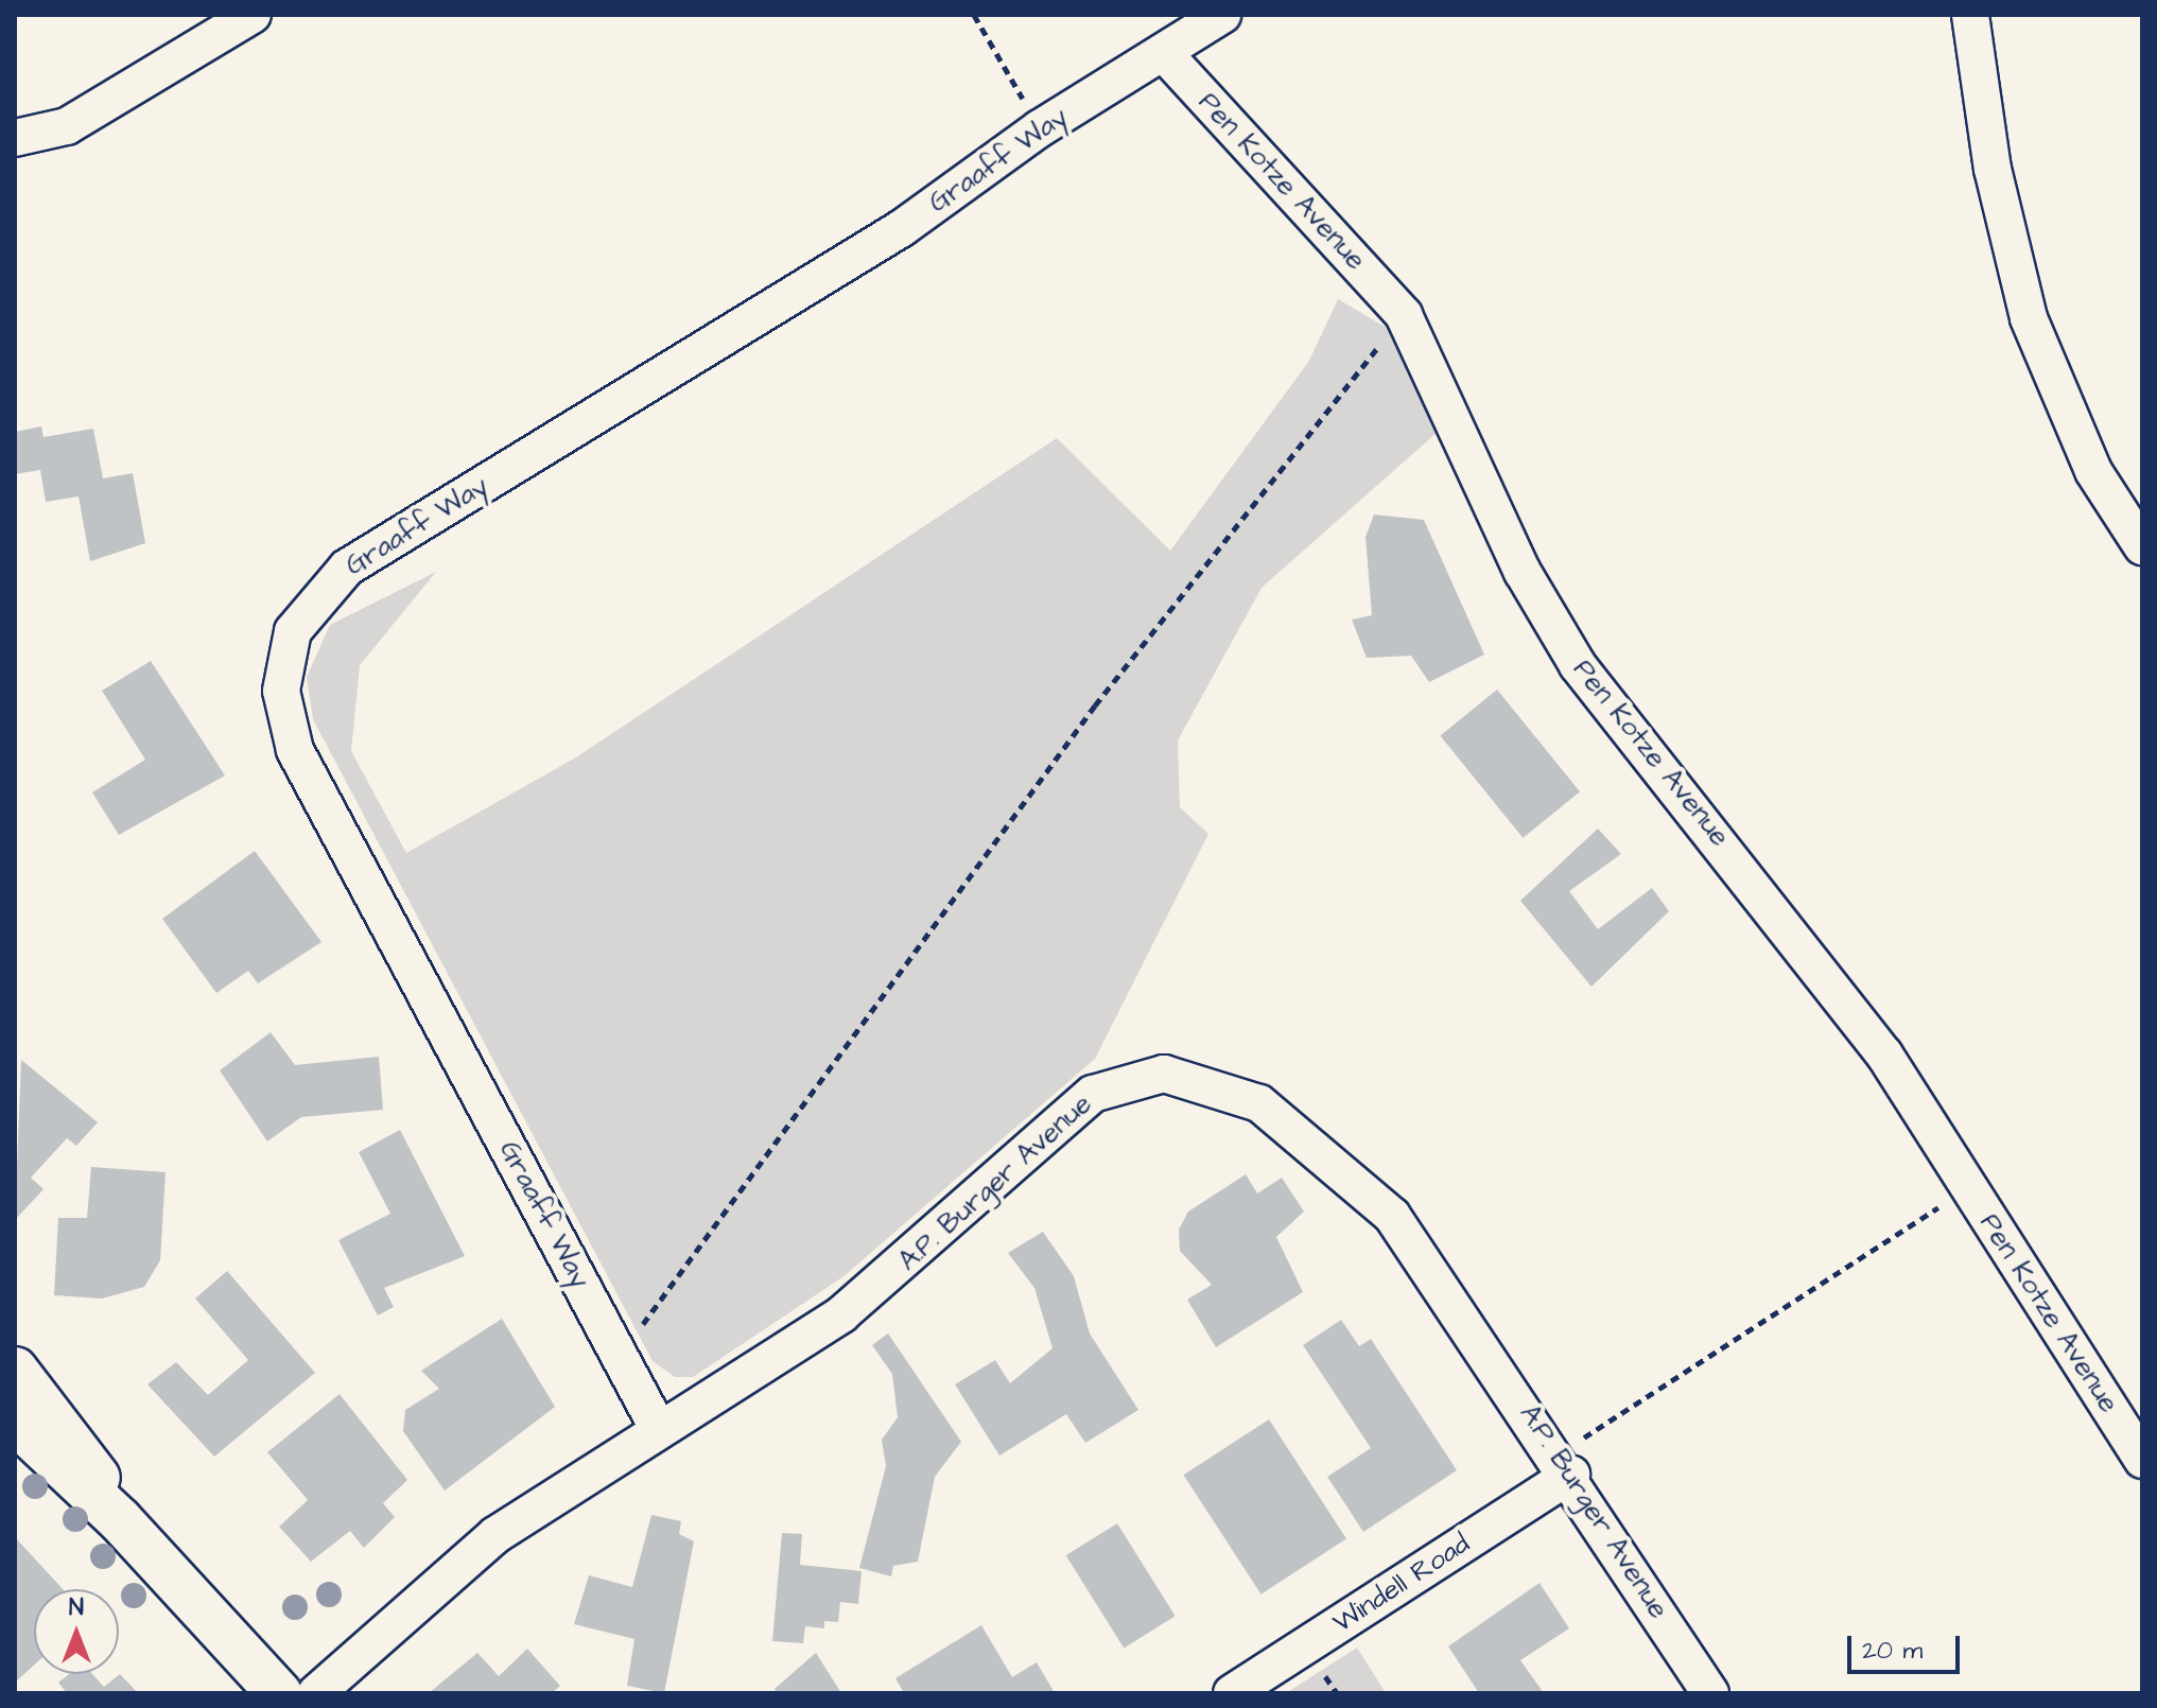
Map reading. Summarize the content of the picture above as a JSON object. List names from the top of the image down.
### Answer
{
  "streets": {
    "street": [
      "Graaff Way",
      "Pen Kotze Avenue",
      "A.P. Burger Avenue",
      "Windell Road"
    ]
  },
  "crossings": [
    ["Graaff Way", "Pen Kotze Avenue"],
    ["Graaff Way", "A.P. Burger Avenue"],
    ["A.P. Burger Avenue", "Windell Road"]
  ],
  "scale_bar": "20 m",
  "north": "top"
}
